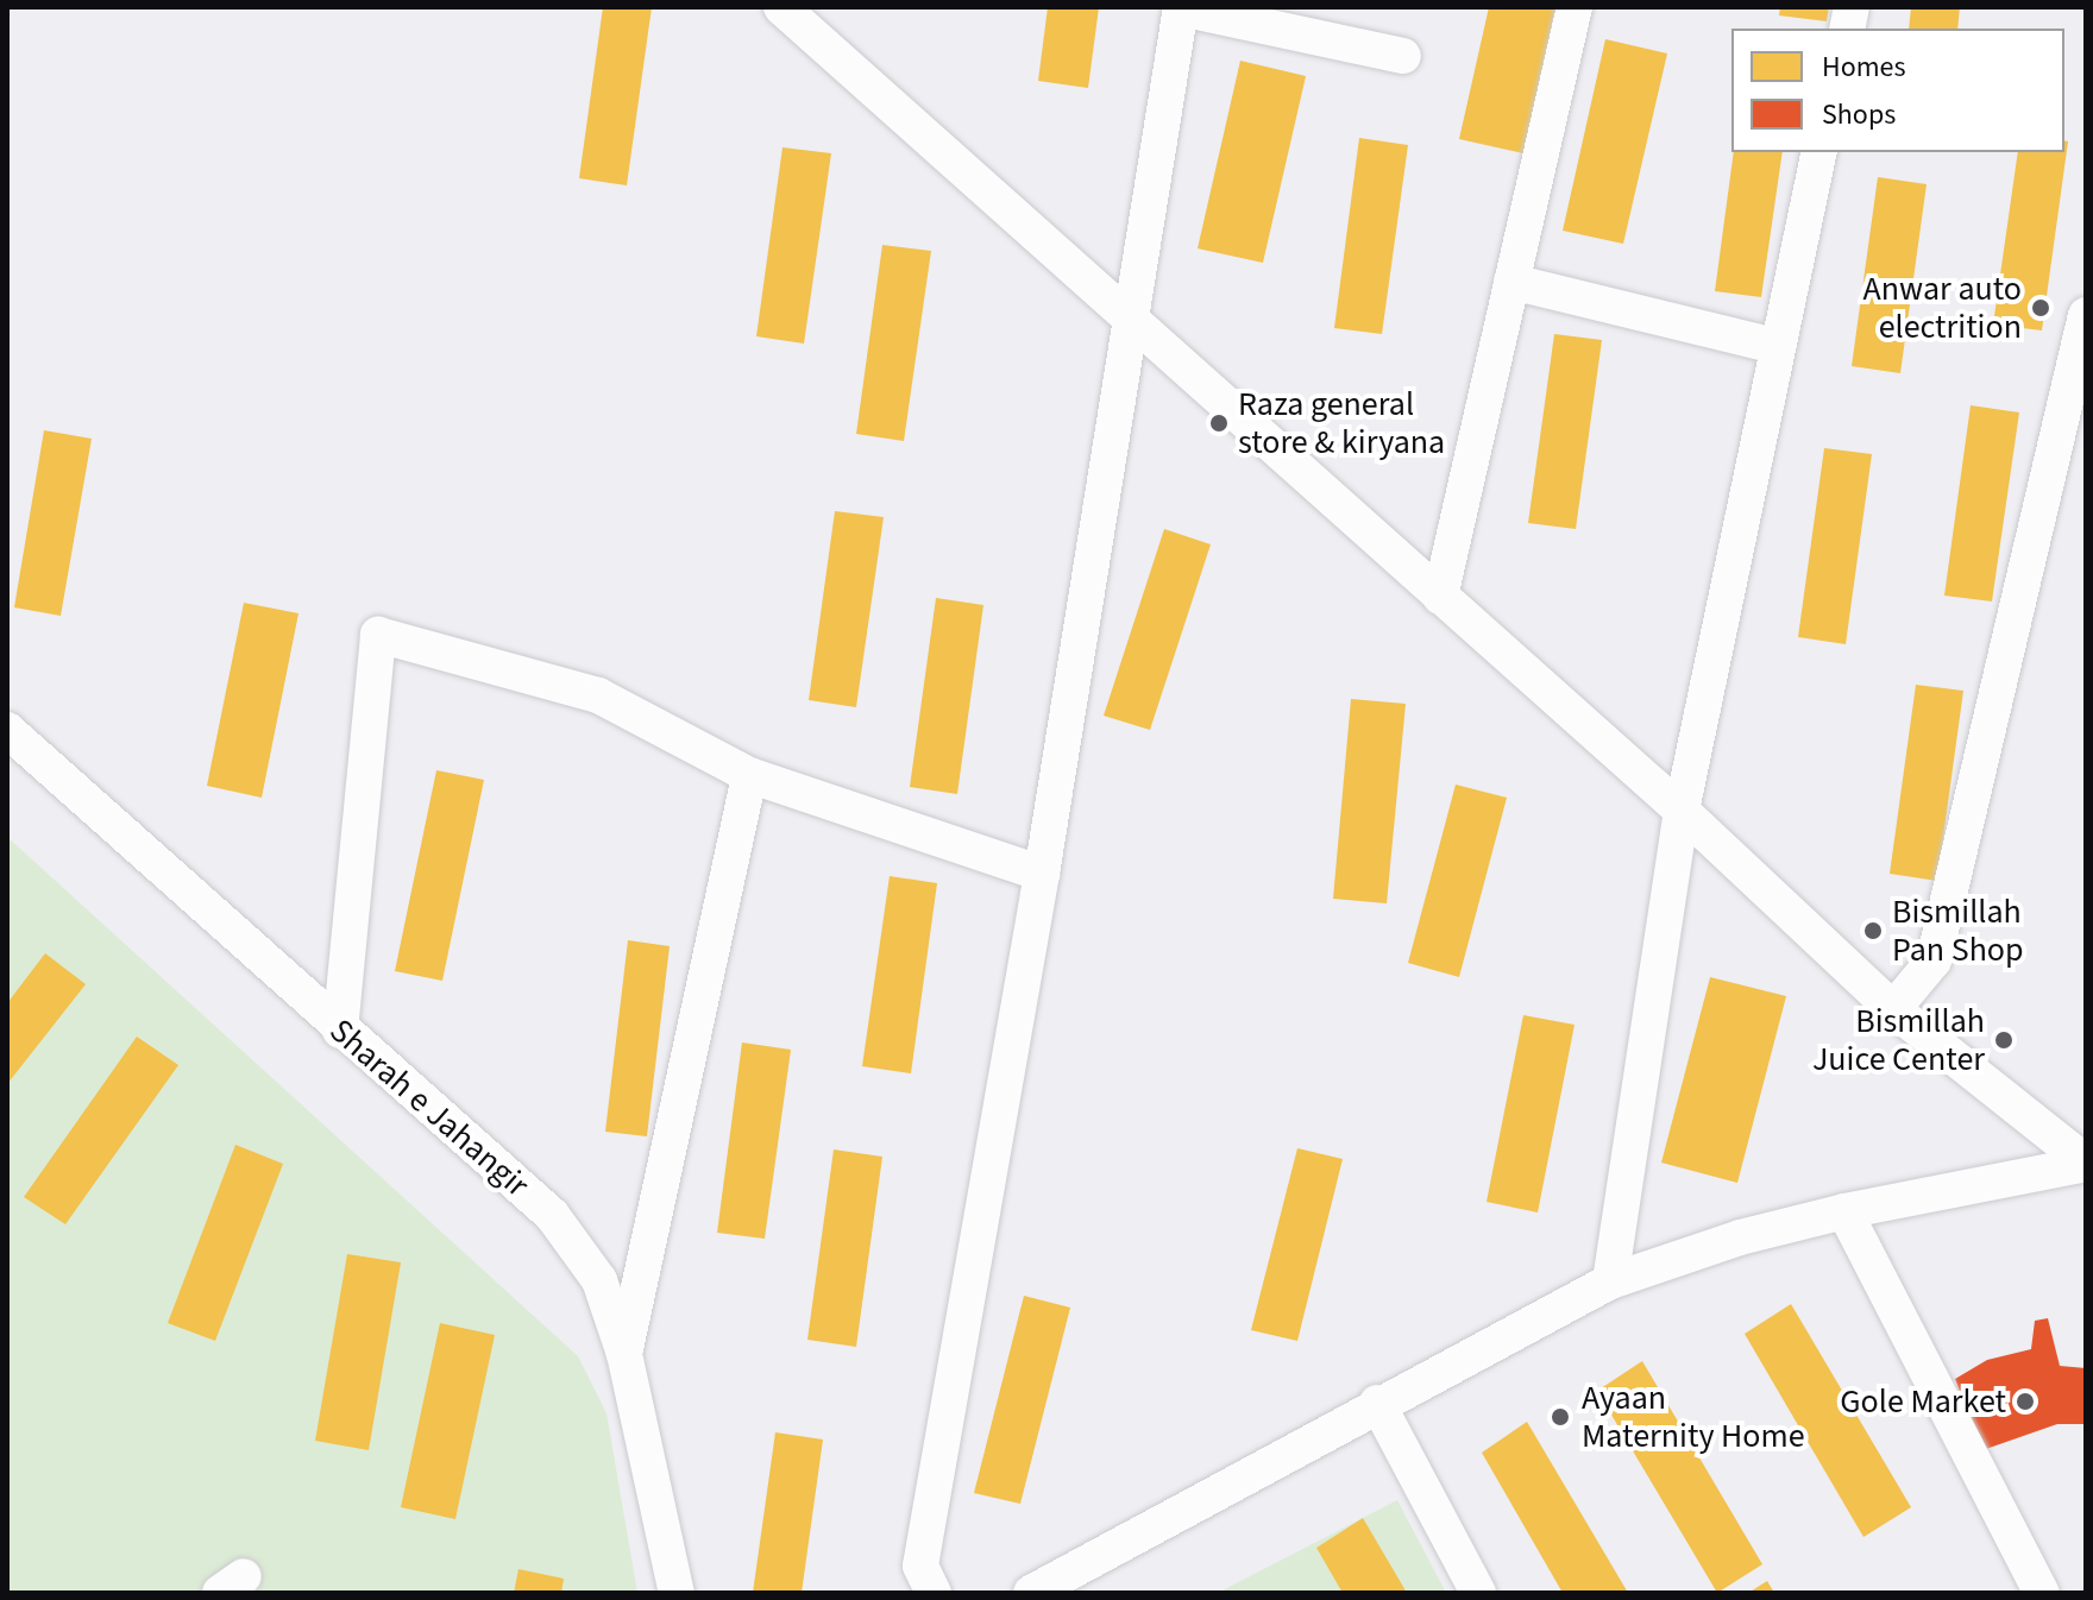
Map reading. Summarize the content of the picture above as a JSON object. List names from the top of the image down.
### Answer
{
  "streets": {
    "street": ["Sharah e Jahangir"]
  },
  "places": [
    "Anwar auto electrition",
    "Raza general store & kiryana",
    "Bismillah Pan Shop",
    "Bismillah Juice Center",
    "Gole Market",
    "Ayaan Maternity Home"
  ],
  "legend": ["Homes", "Shops"]
}
